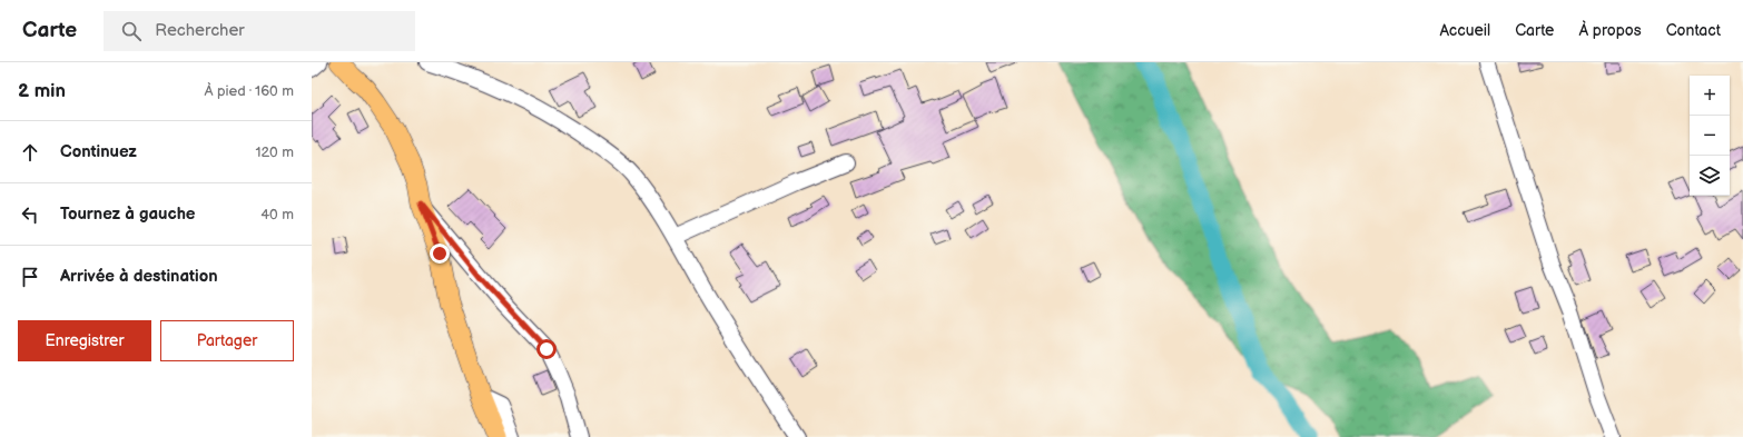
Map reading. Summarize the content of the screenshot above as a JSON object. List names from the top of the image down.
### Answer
{
  "page": {
    "header": "Carte",
    "search": "Rechercher",
    "nav": [
      "Accueil",
      "Carte",
      "À propos",
      "Contact"
    ],
    "heading": ["2 min", "À pied · 160 m"],
    "map_buttons": ["+", "−"],
    "list": [
      ["Continuez", "120 m"],
      ["Tournez à gauche", "40 m"],
      "Arrivée à destination"
    ],
    "buttons": ["Enregistrer", "Partager"]
  }
}
